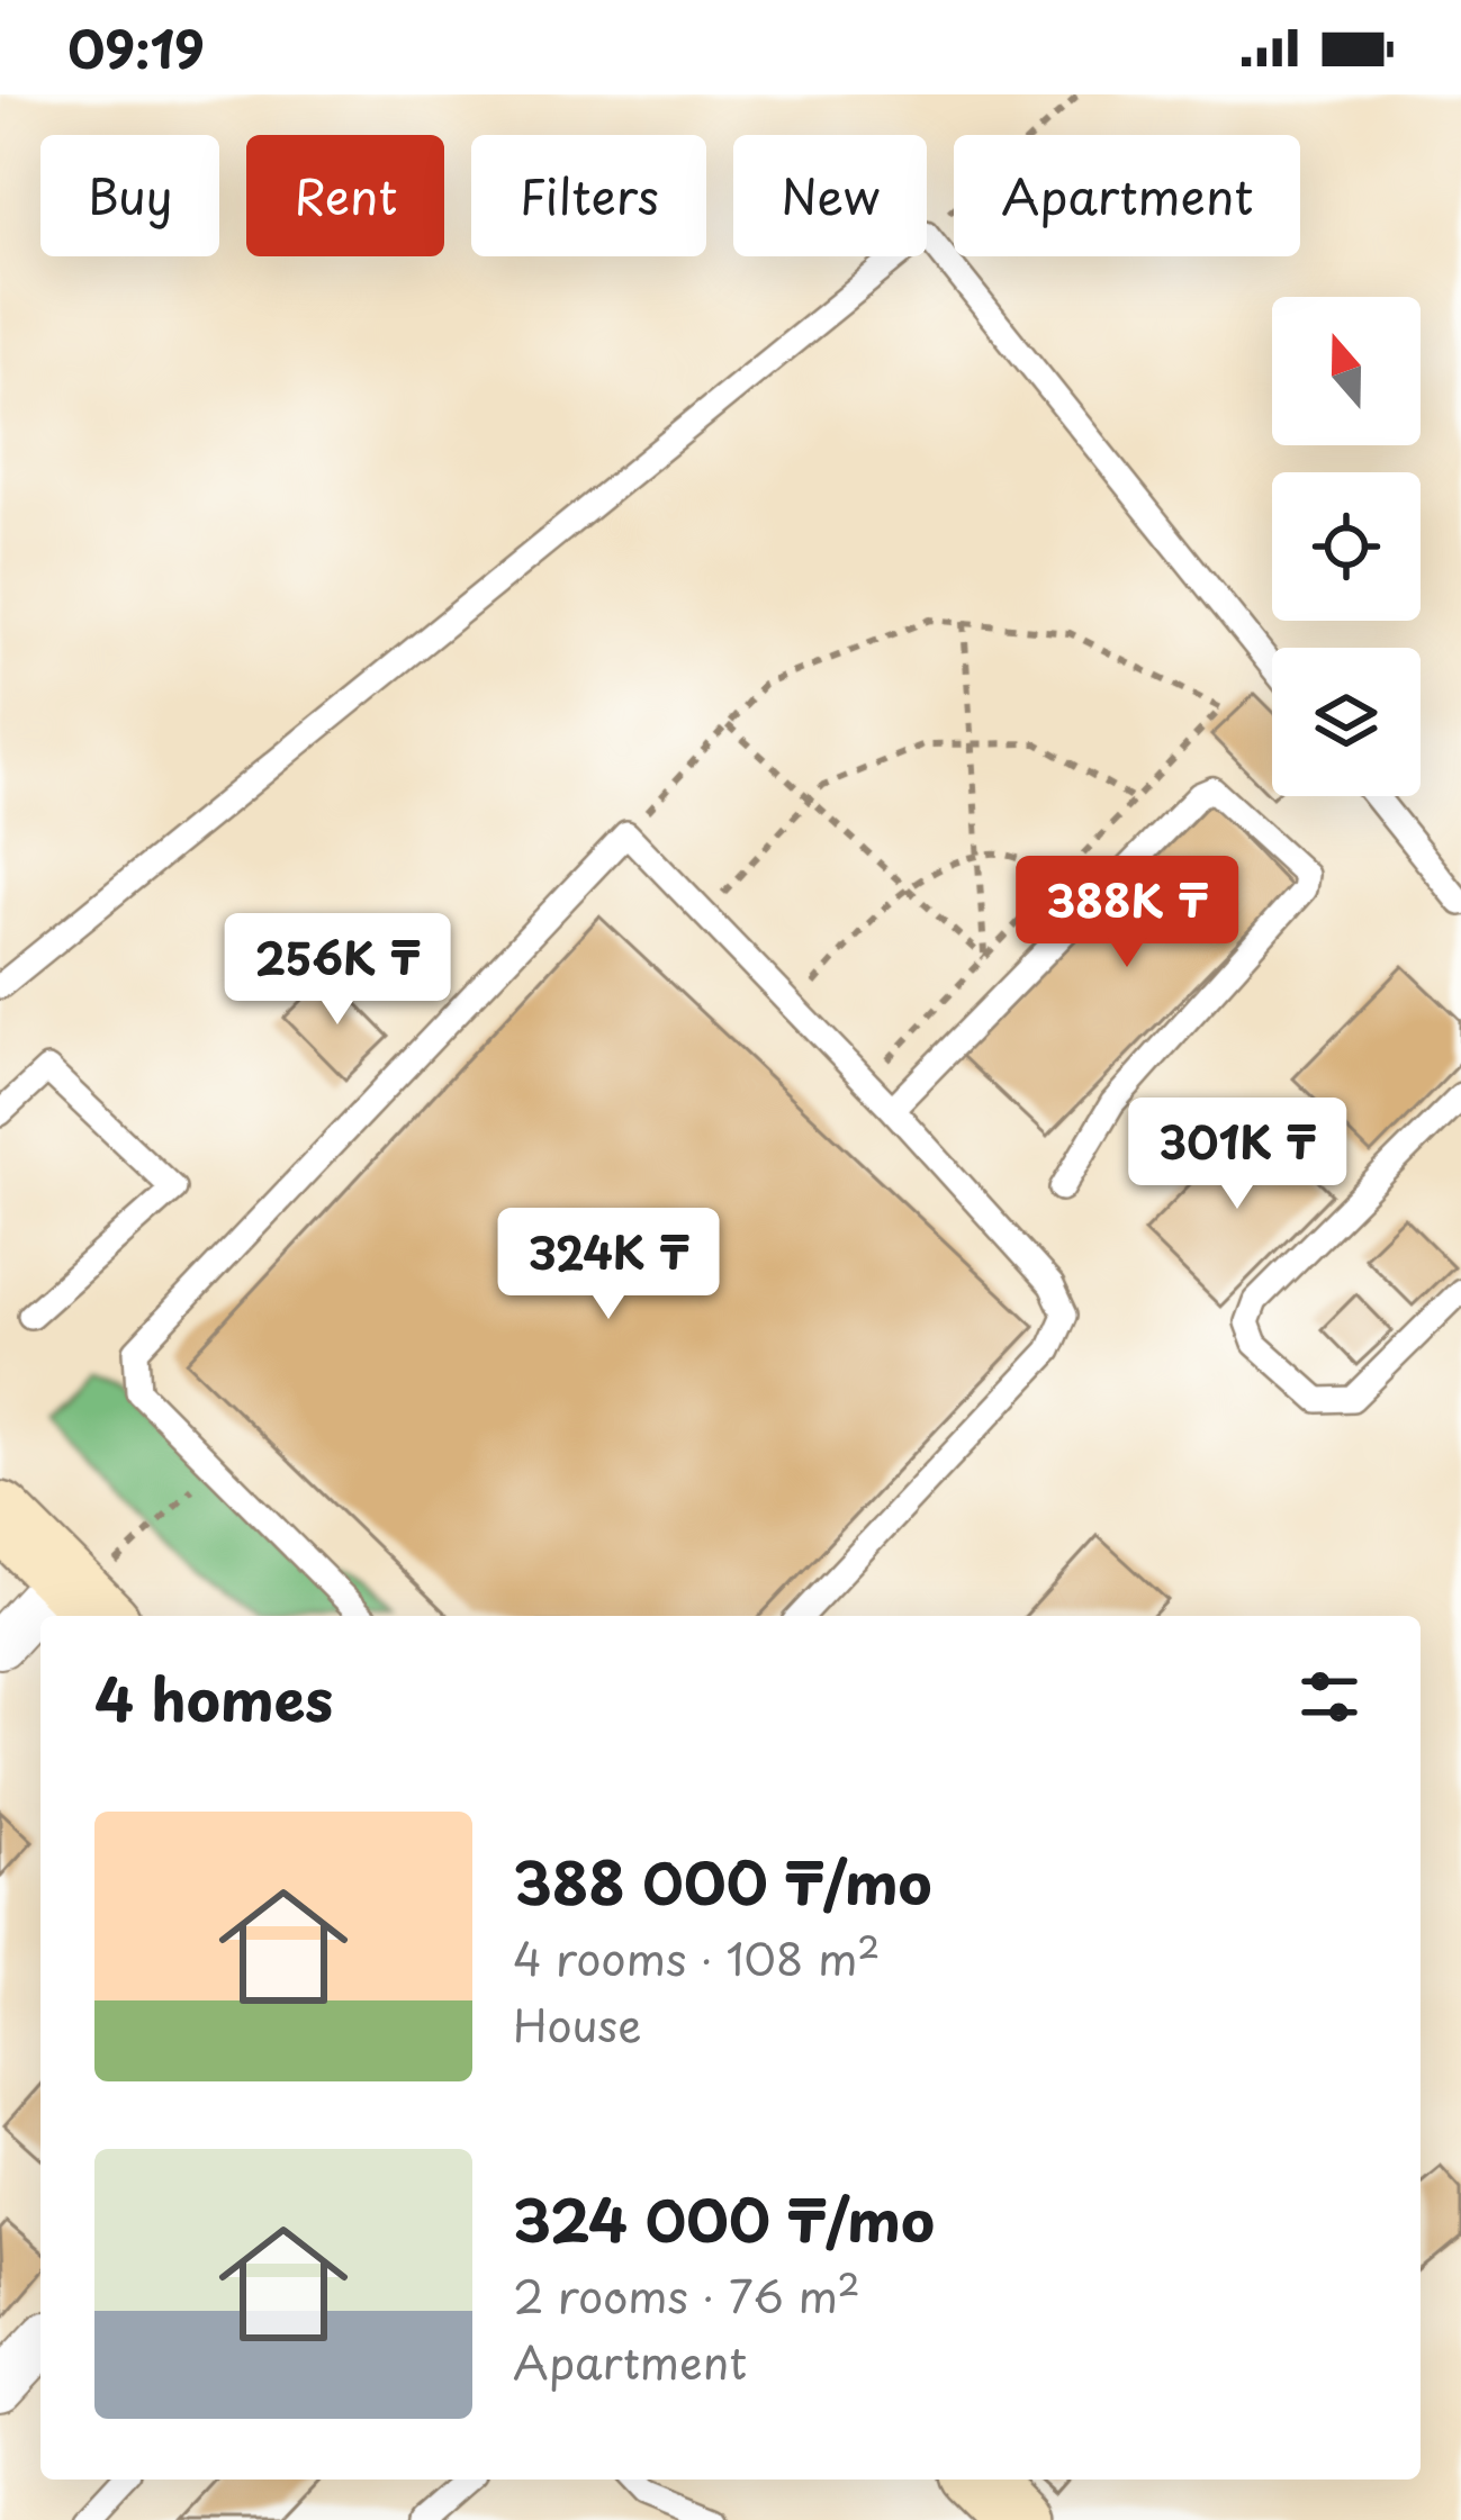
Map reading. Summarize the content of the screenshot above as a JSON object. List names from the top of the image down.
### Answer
{
  "north": "top",
  "page": {
    "status": "09:19",
    "chip": [
      "Buy",
      "Rent",
      "Filters",
      "New",
      "Apartment"
    ],
    "price": [
      "388K ₸",
      "256K ₸",
      "301K ₸",
      "324K ₸"
    ],
    "heading": "4 homes",
    "list": [
      {
        "name": "388 000 ₸/mo",
        "note": "4 rooms · 108 m² · House"
      },
      {
        "name": "324 000 ₸/mo",
        "note": "2 rooms · 76 m² · Apartment"
      }
    ]
  }
}
